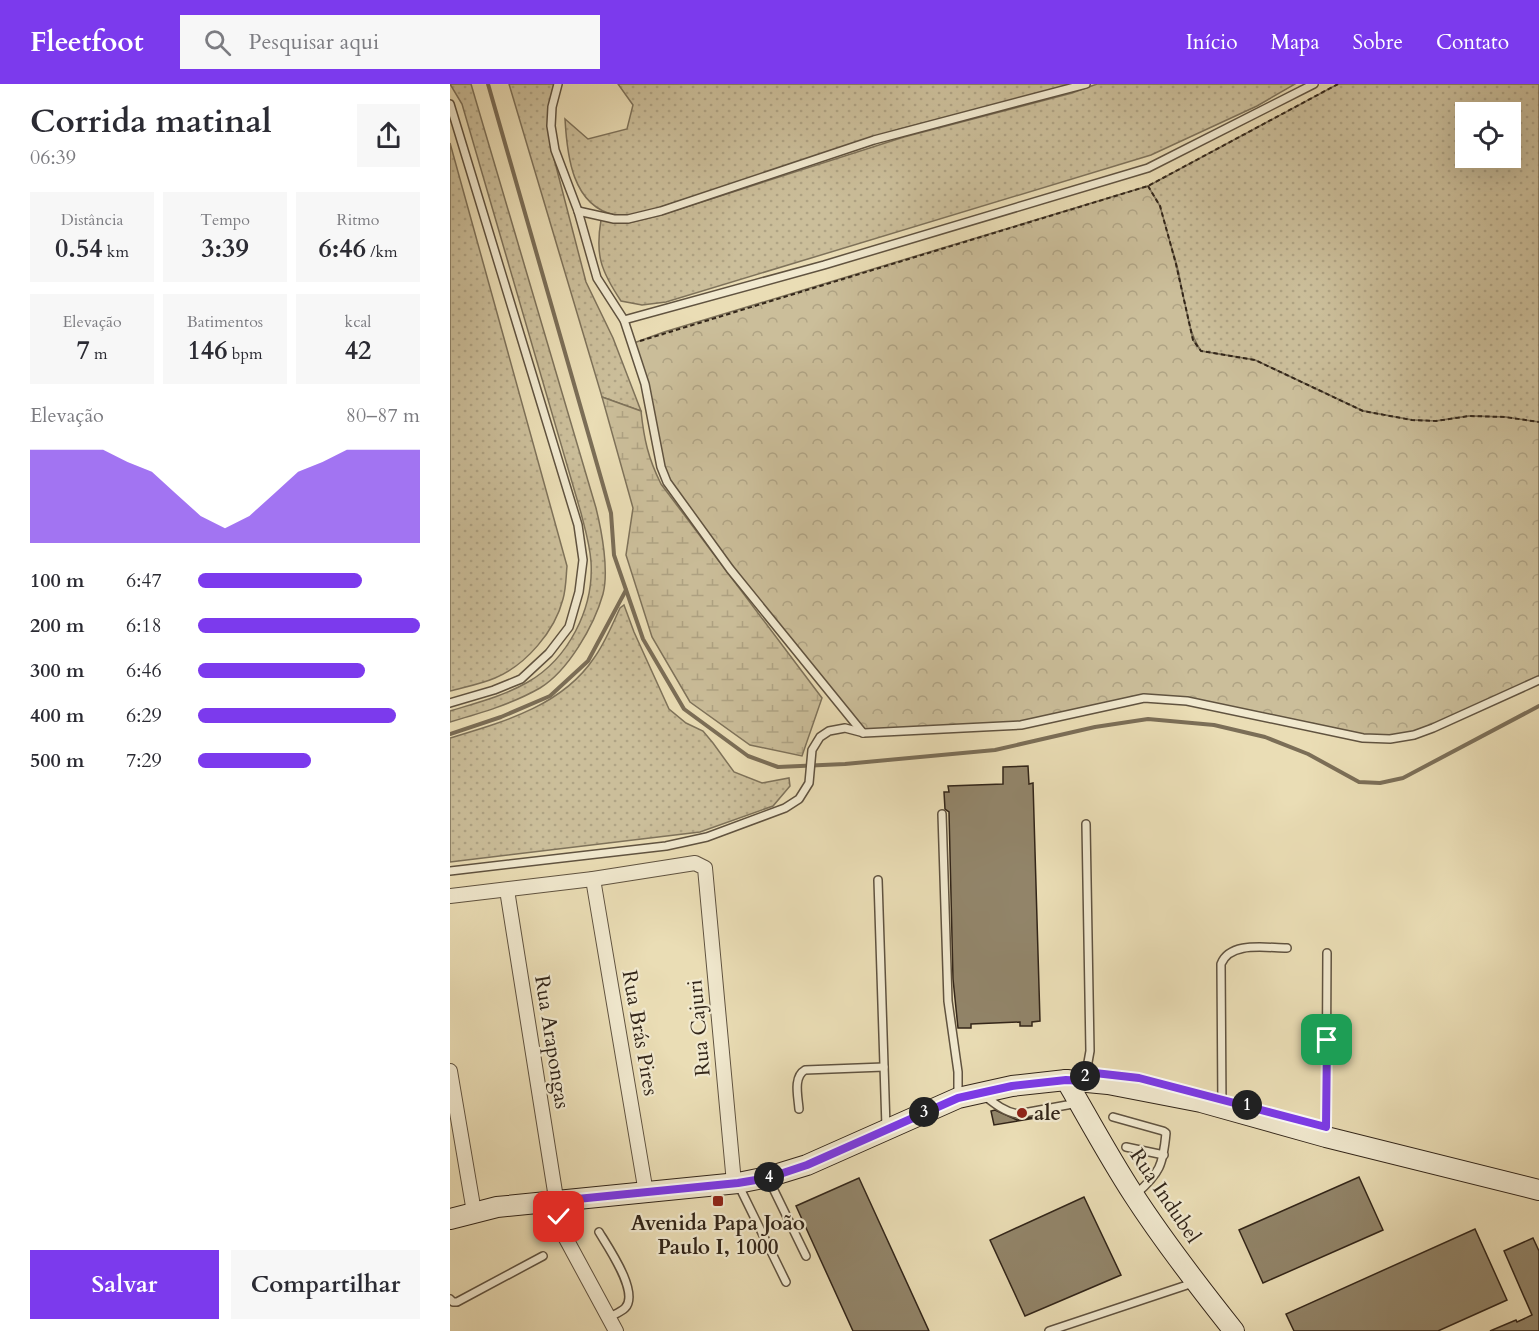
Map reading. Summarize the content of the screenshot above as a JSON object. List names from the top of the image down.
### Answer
{
  "streets": {
    "main road": ["Rua Indubel"],
    "street": ["Rua Cajuri", "Rua Brás Pires", "Rua Arapongas"]
  },
  "crossings": [
    ["Rua Cajuri", "Rua Brás Pires"]
  ],
  "places": {
    "other": ["ale"],
    "transit": ["Avenida Papa João Paulo I, 1000"]
  },
  "page": {
    "header": "Fleetfoot",
    "search": "Pesquisar aqui",
    "nav": [
      "Início",
      "Mapa",
      "Sobre",
      "Contato"
    ],
    "heading": ["Corrida matinal", "06:39"],
    "stats": [
      ["Distância", "0.54 km"],
      ["Tempo", "3:39"],
      ["Ritmo", "6:46 /km"],
      ["Elevação", "7 m"],
      ["Batimentos", "146 bpm"],
      ["kcal", "42"]
    ],
    "chart": ["Elevação", "80–87 m"],
    "list": [
      {
        "name": "100 m",
        "note": "6:47"
      },
      {
        "name": "200 m",
        "note": "6:18"
      },
      {
        "name": "300 m",
        "note": "6:46"
      },
      {
        "name": "400 m",
        "note": "6:29"
      },
      {
        "name": "500 m",
        "note": "7:29"
      }
    ],
    "pins": [
      "2",
      "1",
      "3",
      "4"
    ],
    "buttons": ["Salvar", "Compartilhar"]
  }
}
